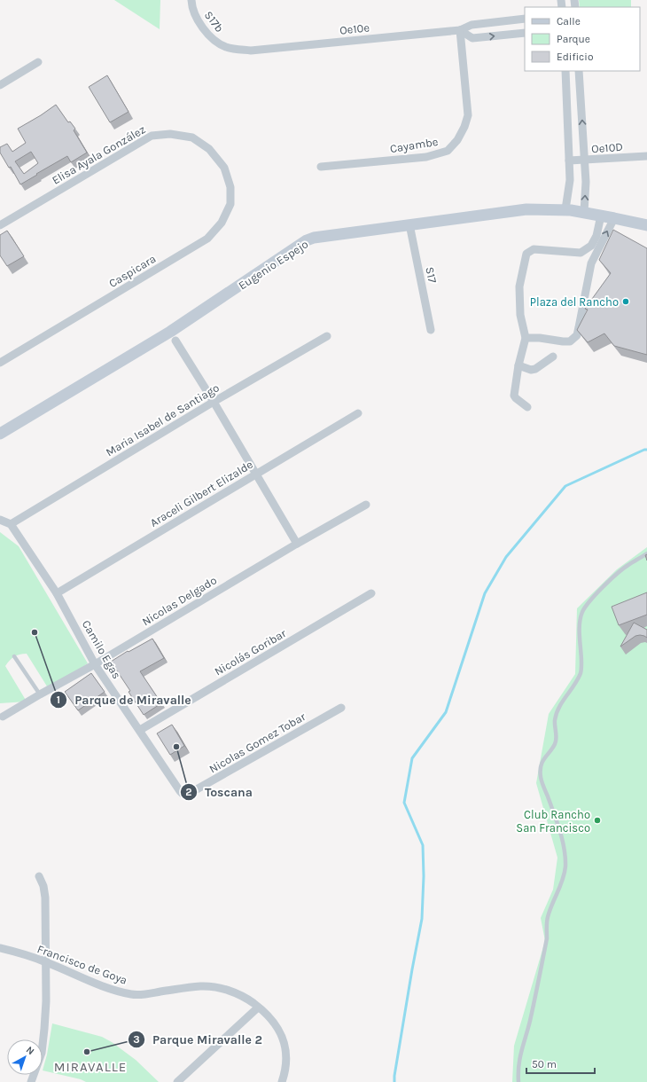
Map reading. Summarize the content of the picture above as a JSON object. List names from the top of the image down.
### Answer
{
  "streets": {
    "street": [
      "S17b",
      "Oe10e",
      "Cayambe",
      "Oe10D",
      "Elisa Ayala González",
      "Eugenio Espejo",
      "Caspicara",
      "S17",
      "Maria Isabel de Santiago",
      "Araceli Gilbert Elizalde",
      "Nicolas Delgado",
      "Camilo Egas",
      "Nicolás Goribar",
      "Nicolas Gomez Tobar",
      "Francisco de Goya"
    ]
  },
  "crossings": [
    ["S17b", "Oe10e"],
    ["Oe10e", "Cayambe"],
    ["Elisa Ayala González", "Caspicara"],
    ["Eugenio Espejo", "S17"],
    ["Maria Isabel de Santiago", "Camilo Egas"],
    ["Araceli Gilbert Elizalde", "Camilo Egas"],
    ["Nicolas Delgado", "Camilo Egas"],
    ["Camilo Egas", "Nicolás Goribar"],
    ["Camilo Egas", "Nicolas Gomez Tobar"]
  ],
  "districts": ["MIRAVALLE"],
  "places": [
    "Plaza del Rancho",
    "Parque de Miravalle",
    "Toscana",
    "Club Rancho San Francisco",
    "Parque Miravalle 2"
  ],
  "legend": ["Calle", "Parque", "Edificio"],
  "scale_bar": "50 m",
  "north": "top right"
}
